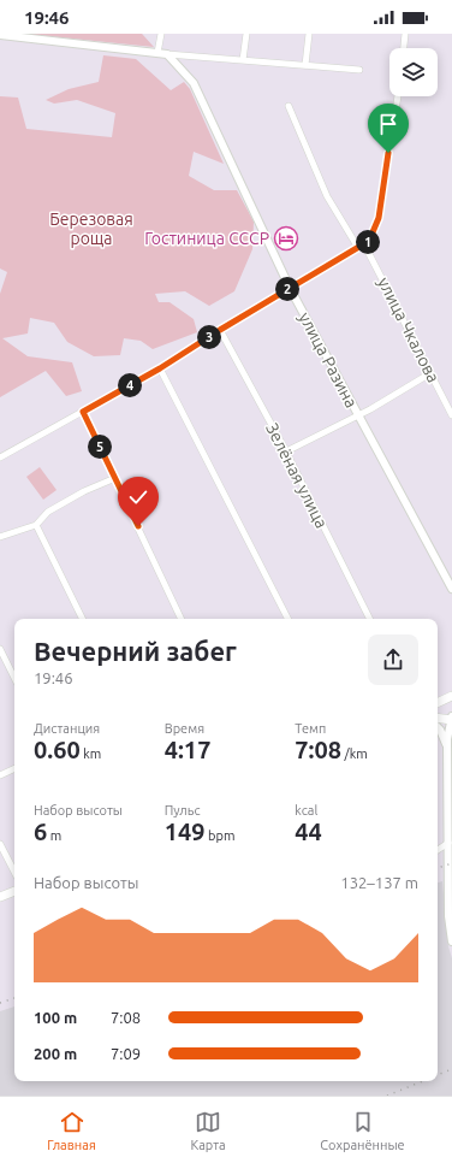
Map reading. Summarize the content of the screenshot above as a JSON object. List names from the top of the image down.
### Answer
{
  "streets": {
    "street": ["улица Чкалова", "улица Разина", "Зелёная улица"]
  },
  "parks": ["Березовая роща"],
  "places": {
    "hotel": ["Гостиница СССР"]
  },
  "page": {
    "status": "19:46",
    "pins": [
      "1",
      "2",
      "3",
      "4",
      "5"
    ],
    "heading": ["Вечерний забег", "19:46"],
    "stats": [
      ["Дистанция", "0.60 km"],
      ["Время", "4:17"],
      ["Темп", "7:08 /km"],
      ["Набор высоты", "6 m"],
      ["Пульс", "149 bpm"],
      ["kcal", "44"]
    ],
    "chart": ["Набор высоты", "132–137 m"],
    "list": [
      {
        "name": "100 m",
        "note": "7:08"
      },
      {
        "name": "200 m",
        "note": "7:09"
      }
    ],
    "tabs": ["Главная", "Карта", "Сохранённые"]
  }
}
